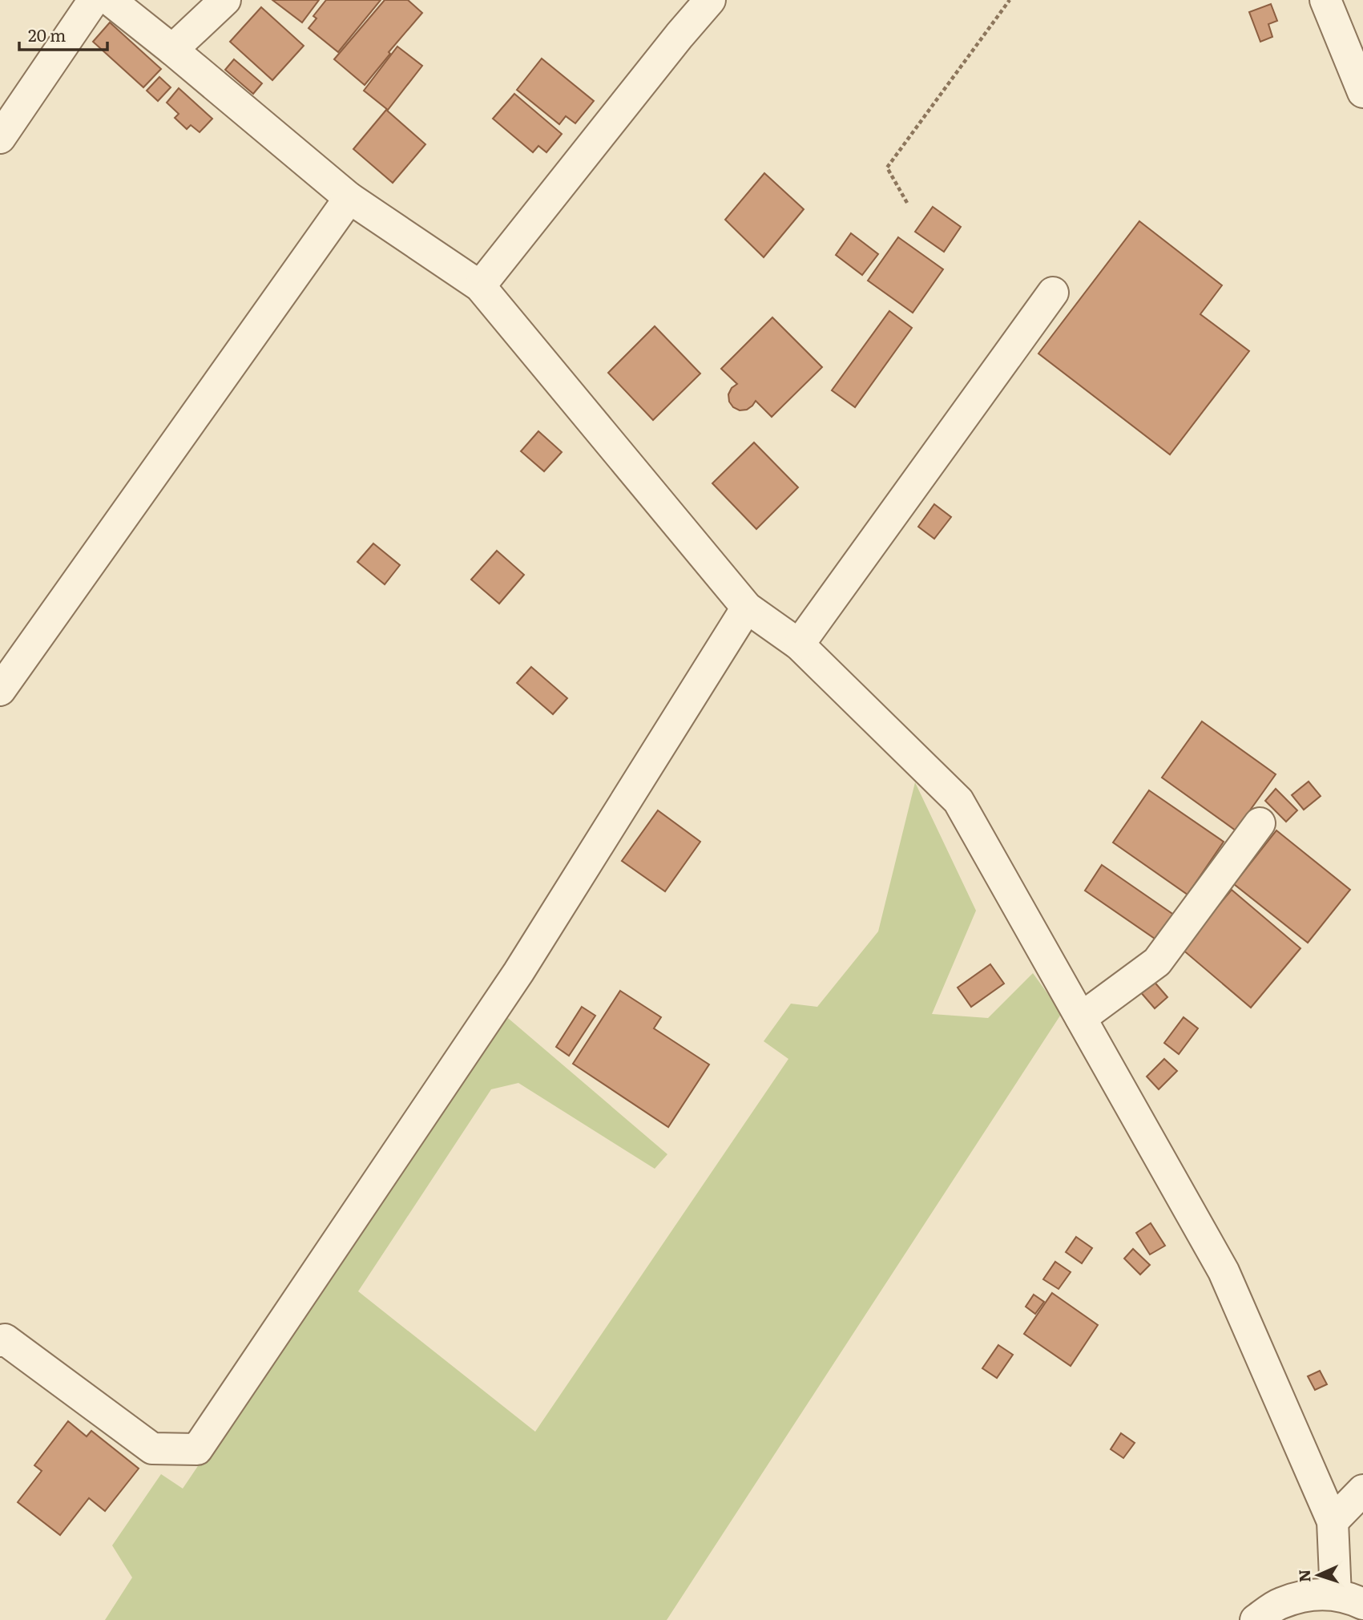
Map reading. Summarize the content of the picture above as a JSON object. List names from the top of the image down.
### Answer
{
  "scale_bar": "20 m",
  "north": "left"
}
